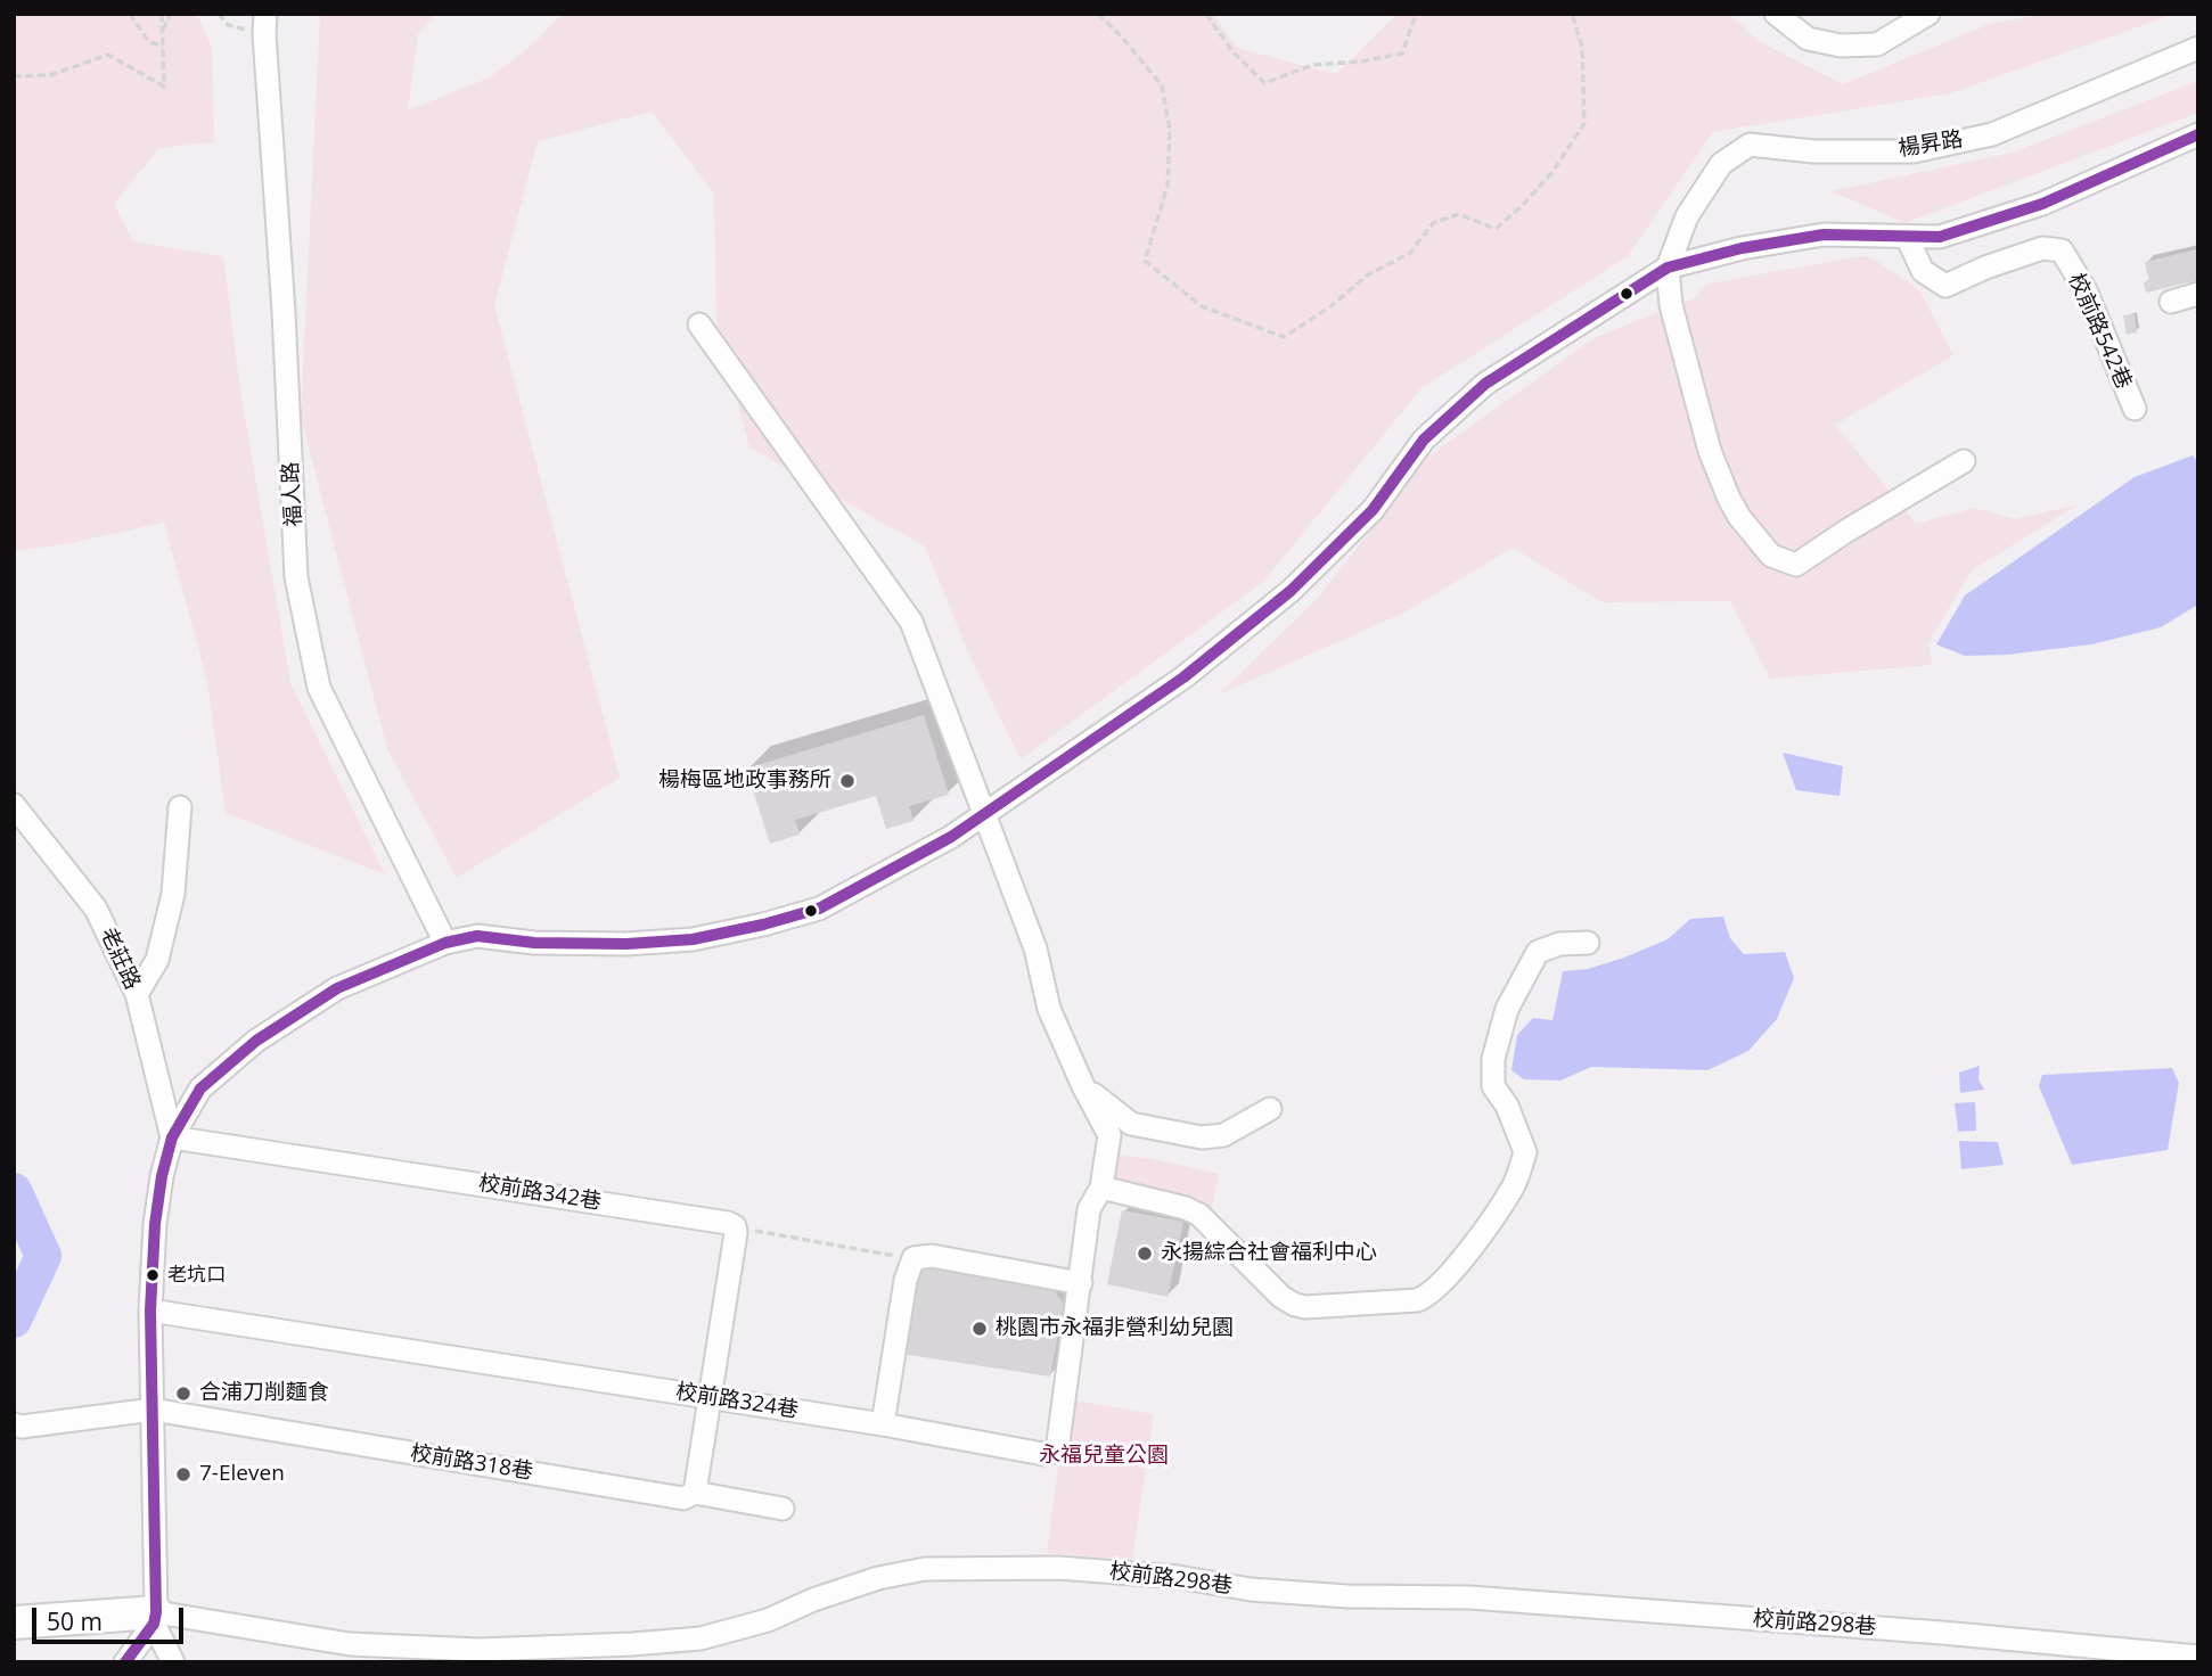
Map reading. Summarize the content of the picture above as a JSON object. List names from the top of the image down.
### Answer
{
  "streets": {
    "street": [
      "楊昇路",
      "校前路542巷",
      "福人路",
      "老莊路",
      "校前路342巷",
      "校前路324巷",
      "校前路318巷",
      "校前路298巷"
    ]
  },
  "crossings": [
    ["老莊路", "校前路342巷"]
  ],
  "parks": ["永福兒童公園"],
  "places": [
    "楊梅區地政事務所",
    "永揚綜合社會福利中心",
    "老坑口",
    "桃園市永福非營利幼兒園",
    "合浦刀削麵食",
    "7-Eleven"
  ],
  "scale_bar": "50 m"
}
